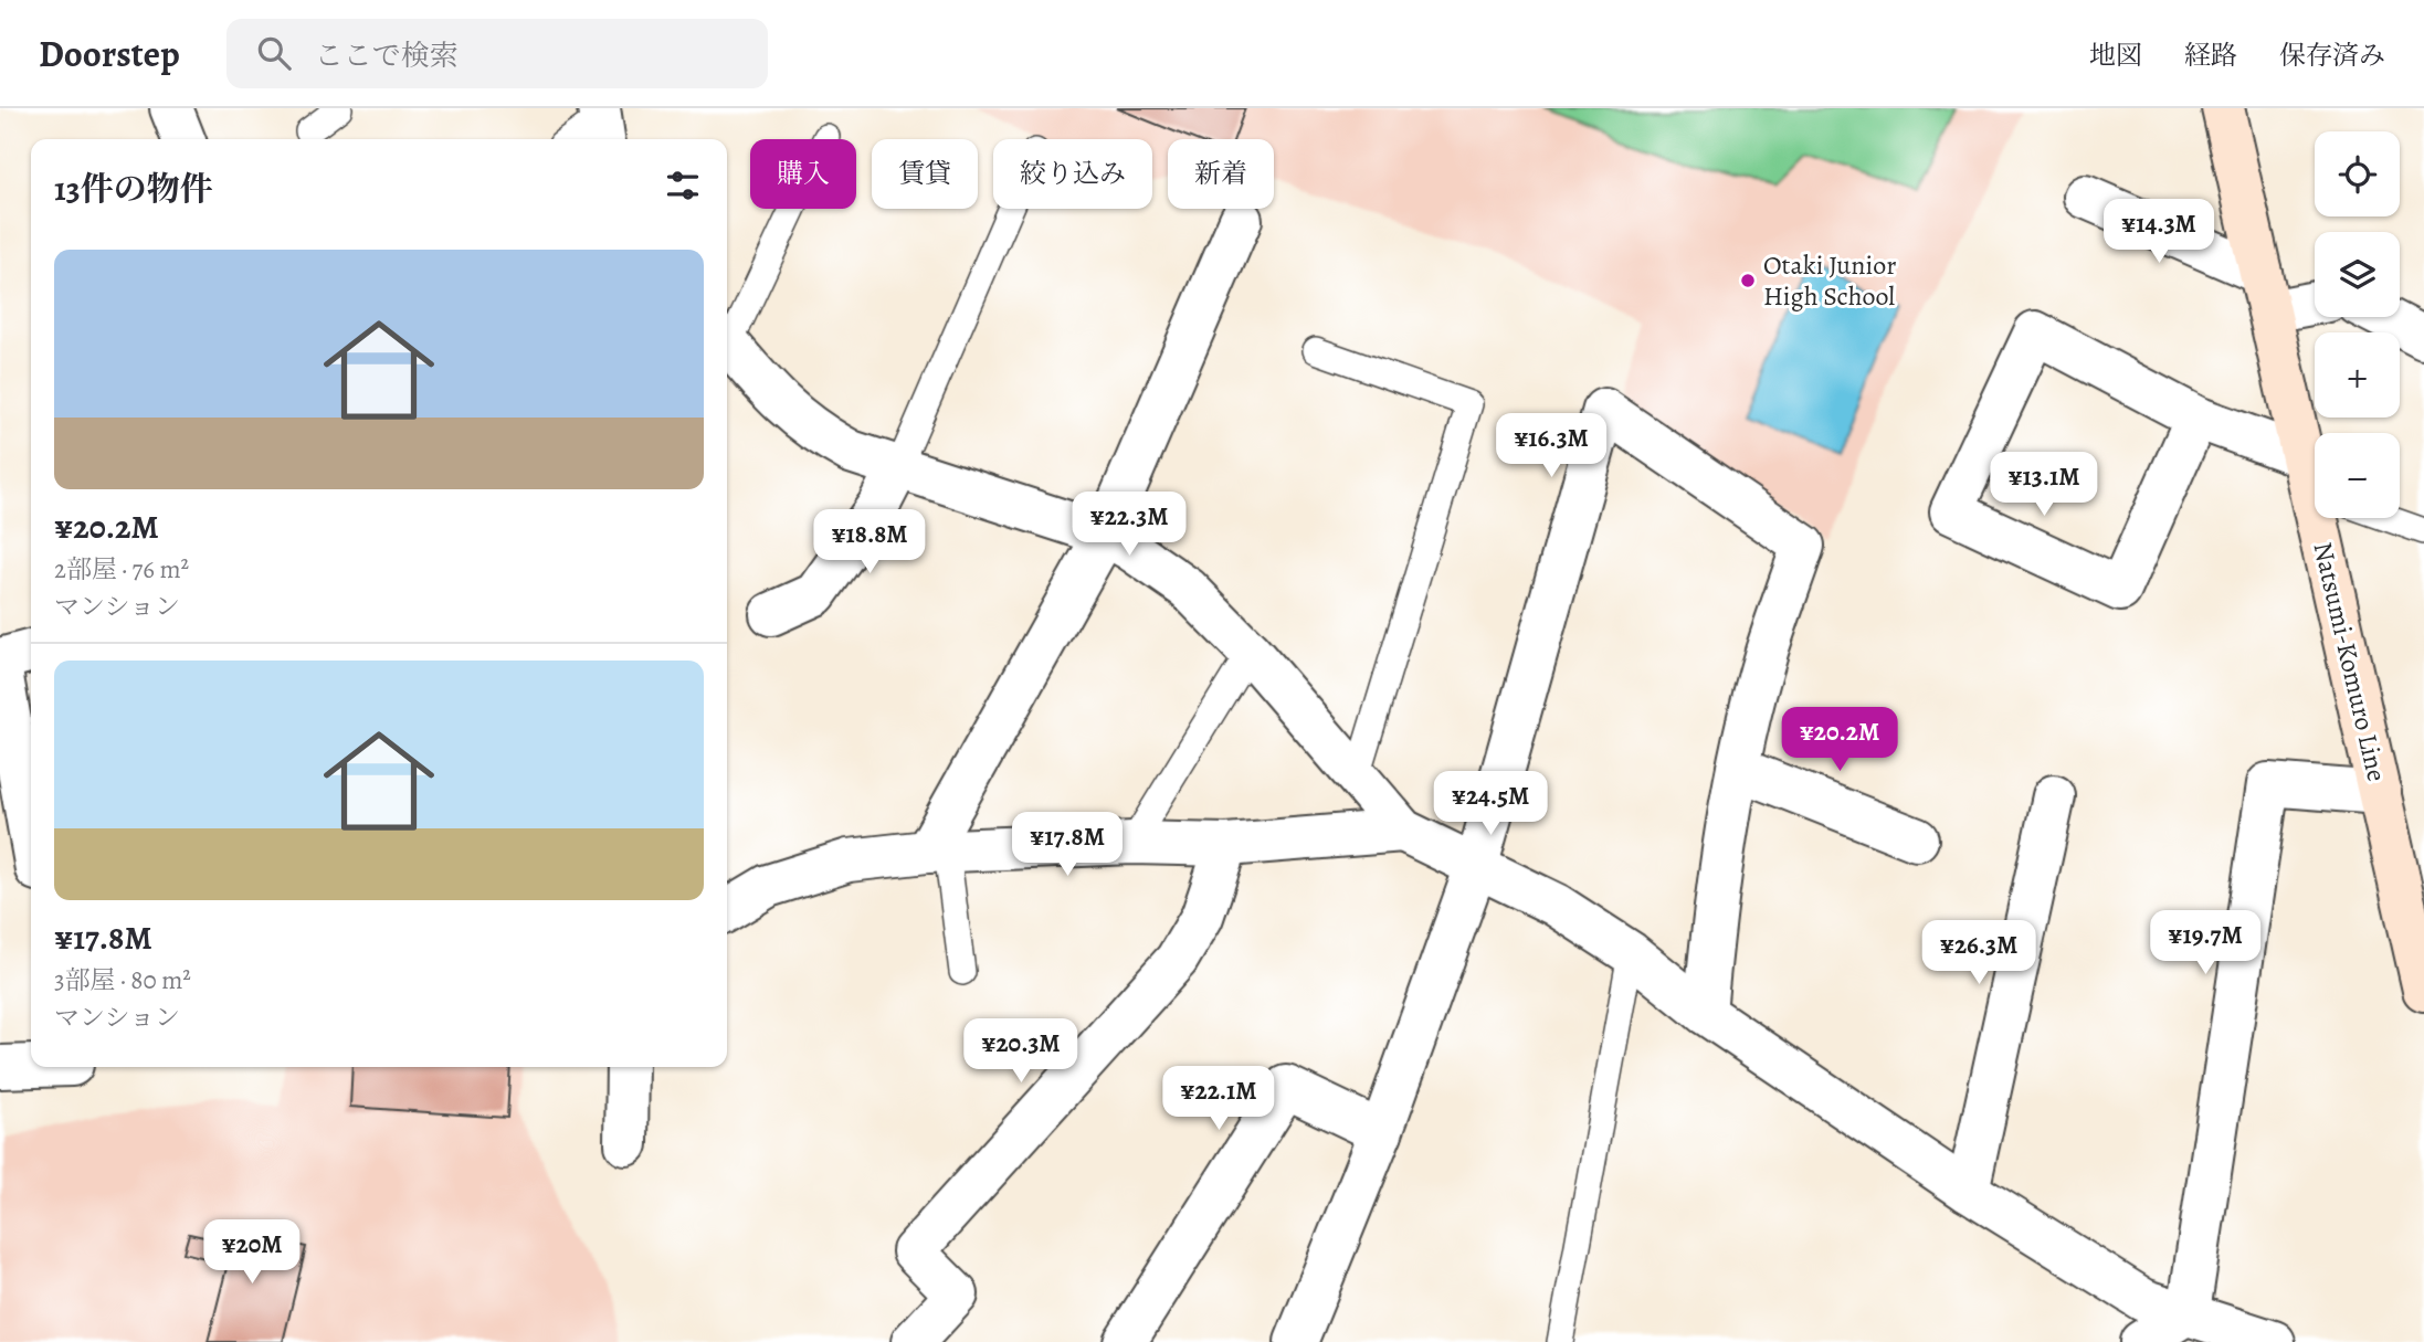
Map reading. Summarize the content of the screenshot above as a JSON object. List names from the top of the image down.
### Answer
{
  "streets": {
    "main road": ["Natsumi-Komuro Line"]
  },
  "places": ["Otaki Junior High School"],
  "page": {
    "header": "Doorstep",
    "search": "ここで検索",
    "nav": ["地図", "経路", "保存済み"],
    "map_buttons": ["+", "−"],
    "chip": [
      "購入",
      "賃貸",
      "絞り込み",
      "新着"
    ],
    "heading": "13件の物件",
    "price": [
      "¥14.3M",
      "¥16.3M",
      "¥13.1M",
      "¥22.3M",
      "¥18.8M",
      "¥20.2M",
      "¥24.5M",
      "¥17.8M",
      "¥19.7M",
      "¥26.3M",
      "¥20.3M",
      "¥22.1M",
      "¥20M"
    ],
    "list": [
      {
        "name": "¥20.2M",
        "note": "2部屋 · 76 m² · マンション"
      },
      {
        "name": "¥17.8M",
        "note": "3部屋 · 80 m² · マンション"
      }
    ]
  }
}
